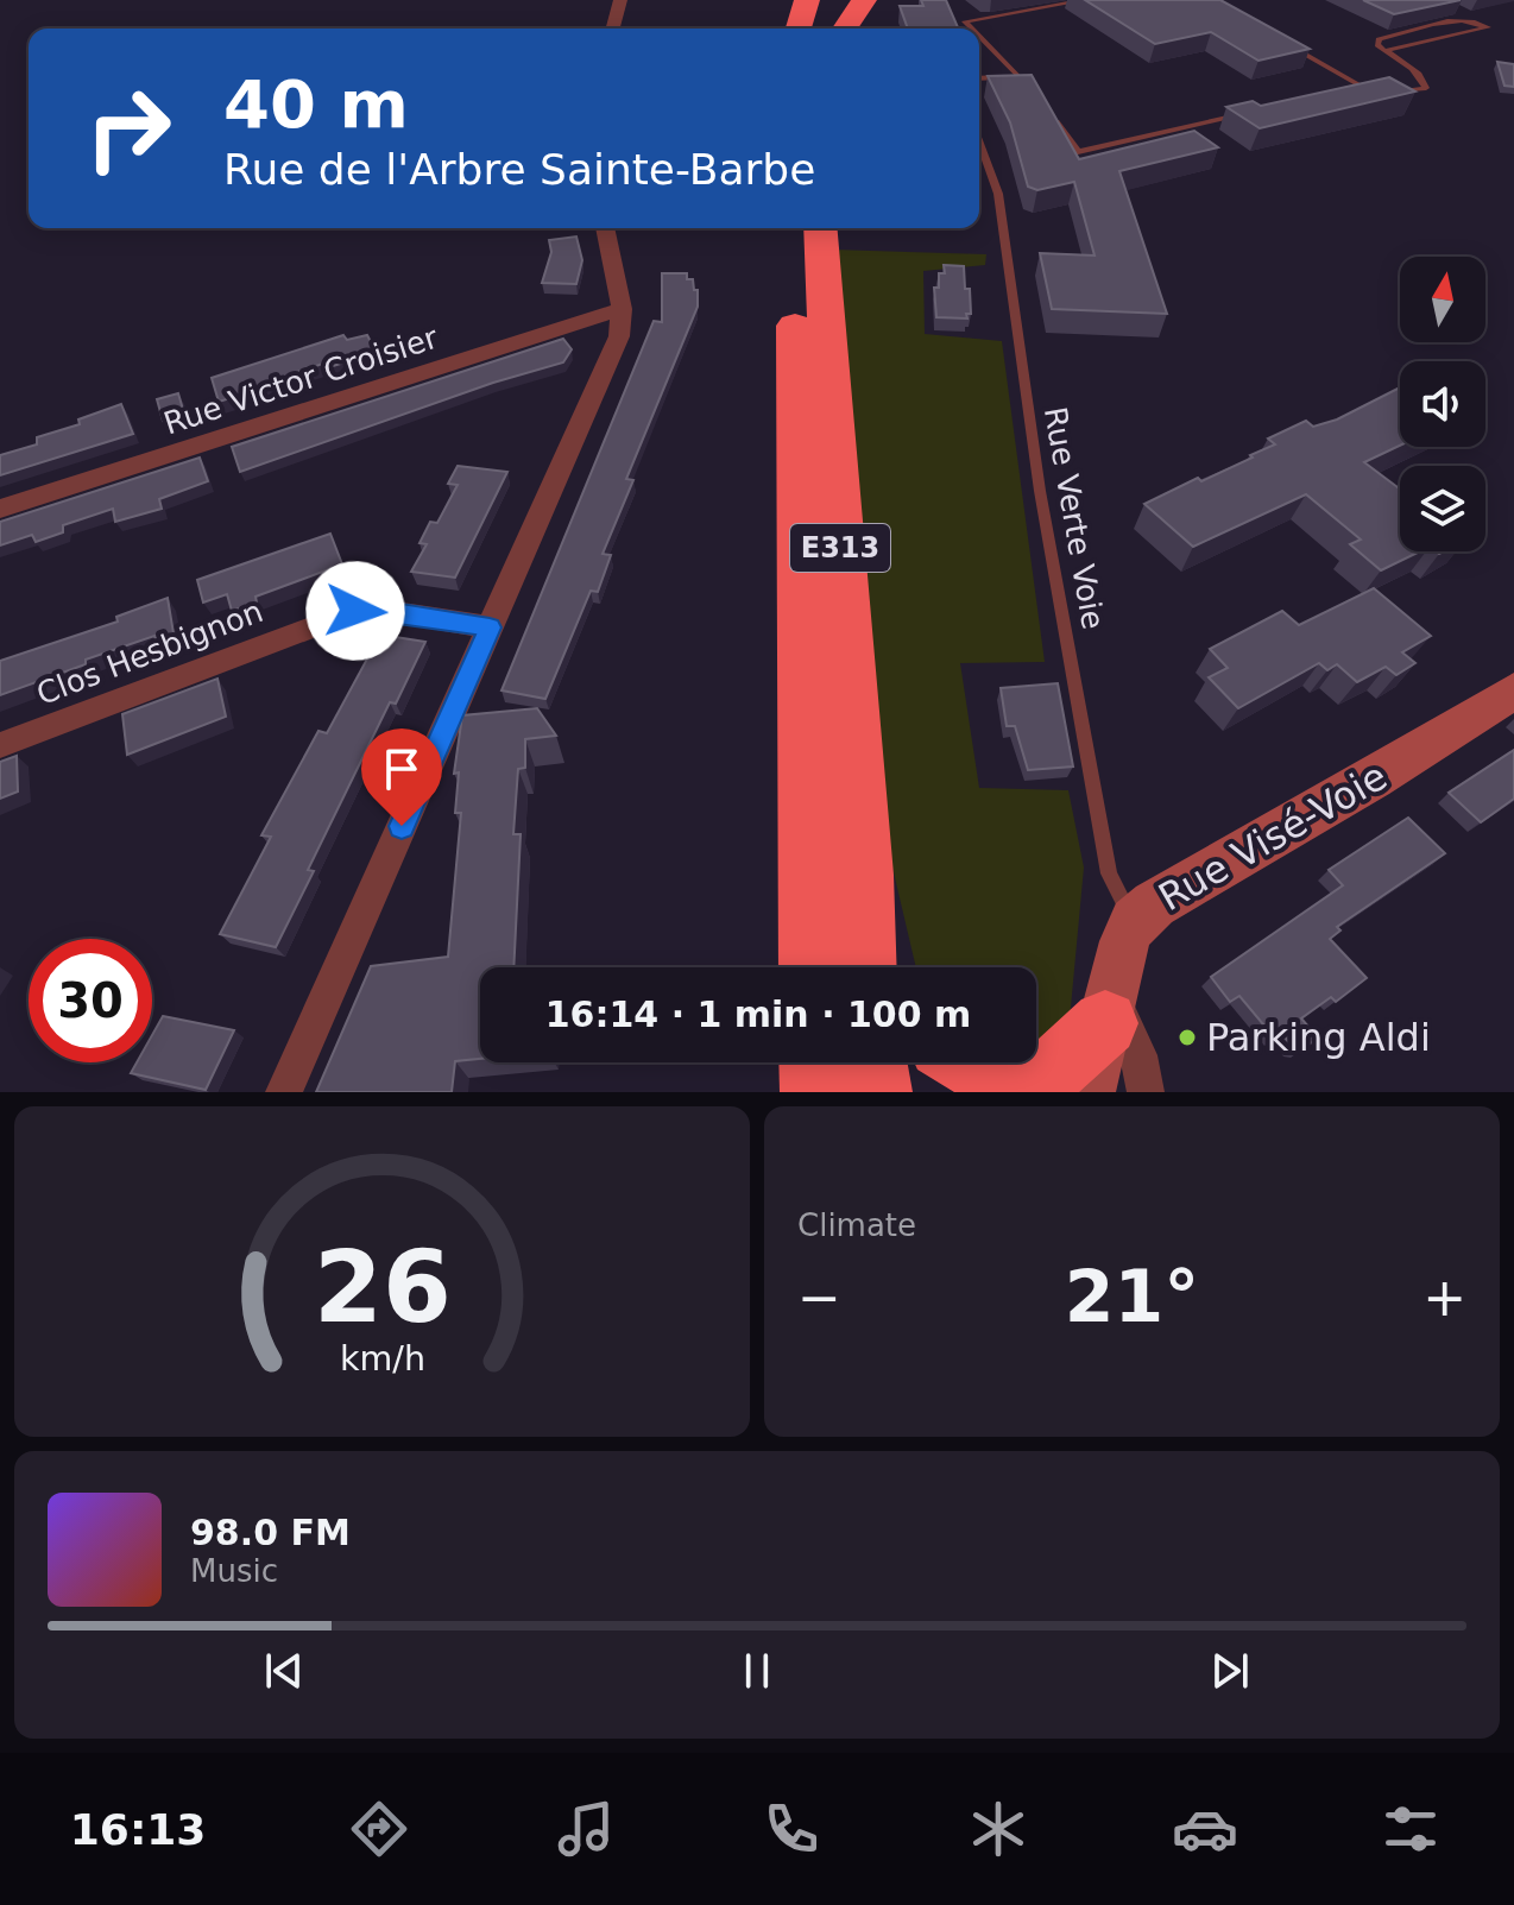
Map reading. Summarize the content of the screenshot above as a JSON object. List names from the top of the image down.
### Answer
{
  "streets": {
    "highway": ["E313"],
    "street": ["Rue Victor Croisier", "Clos Hesbignon", "Rue Visé-Voie"],
    "lane": ["Rue Verte Voie"]
  },
  "crossings": [
    ["Rue Verte Voie", "Rue Visé-Voie"]
  ],
  "places": ["Parking Aldi"],
  "north": "top",
  "page": {
    "turn": ["40 m", "Rue de l'Arbre Sainte-Barbe"],
    "limit": "30",
    "trip": "16:14 · 1 min · 100 m",
    "tile": "Climate",
    "heat": ["−", "21°", "+"],
    "song": ["98.0 FM", "Music"],
    "tabs": "16:13",
    "gauge": ["26", "km/h"]
  }
}
